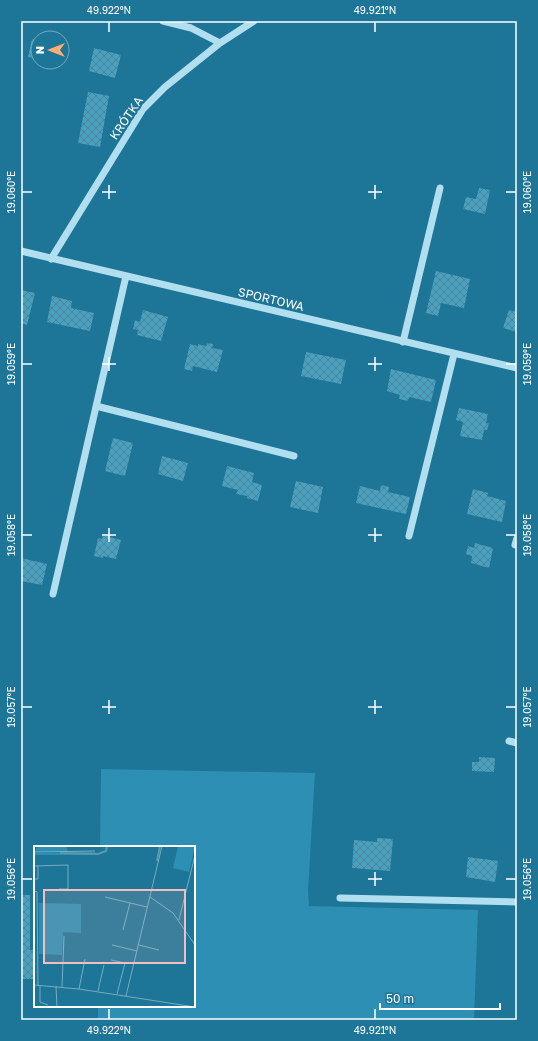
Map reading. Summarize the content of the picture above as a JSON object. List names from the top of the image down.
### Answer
{
  "streets": {
    "street": ["KRÓTKA", "SPORTOWA"]
  },
  "crossings": [
    ["KRÓTKA", "SPORTOWA"]
  ],
  "scale_bar": "50 m",
  "north": "left",
  "coordinates": [
    "49.922°N",
    "49.921°N",
    "19.060°E",
    "19.059°E",
    "19.058°E",
    "19.057°E",
    "19.056°E"
  ]
}
